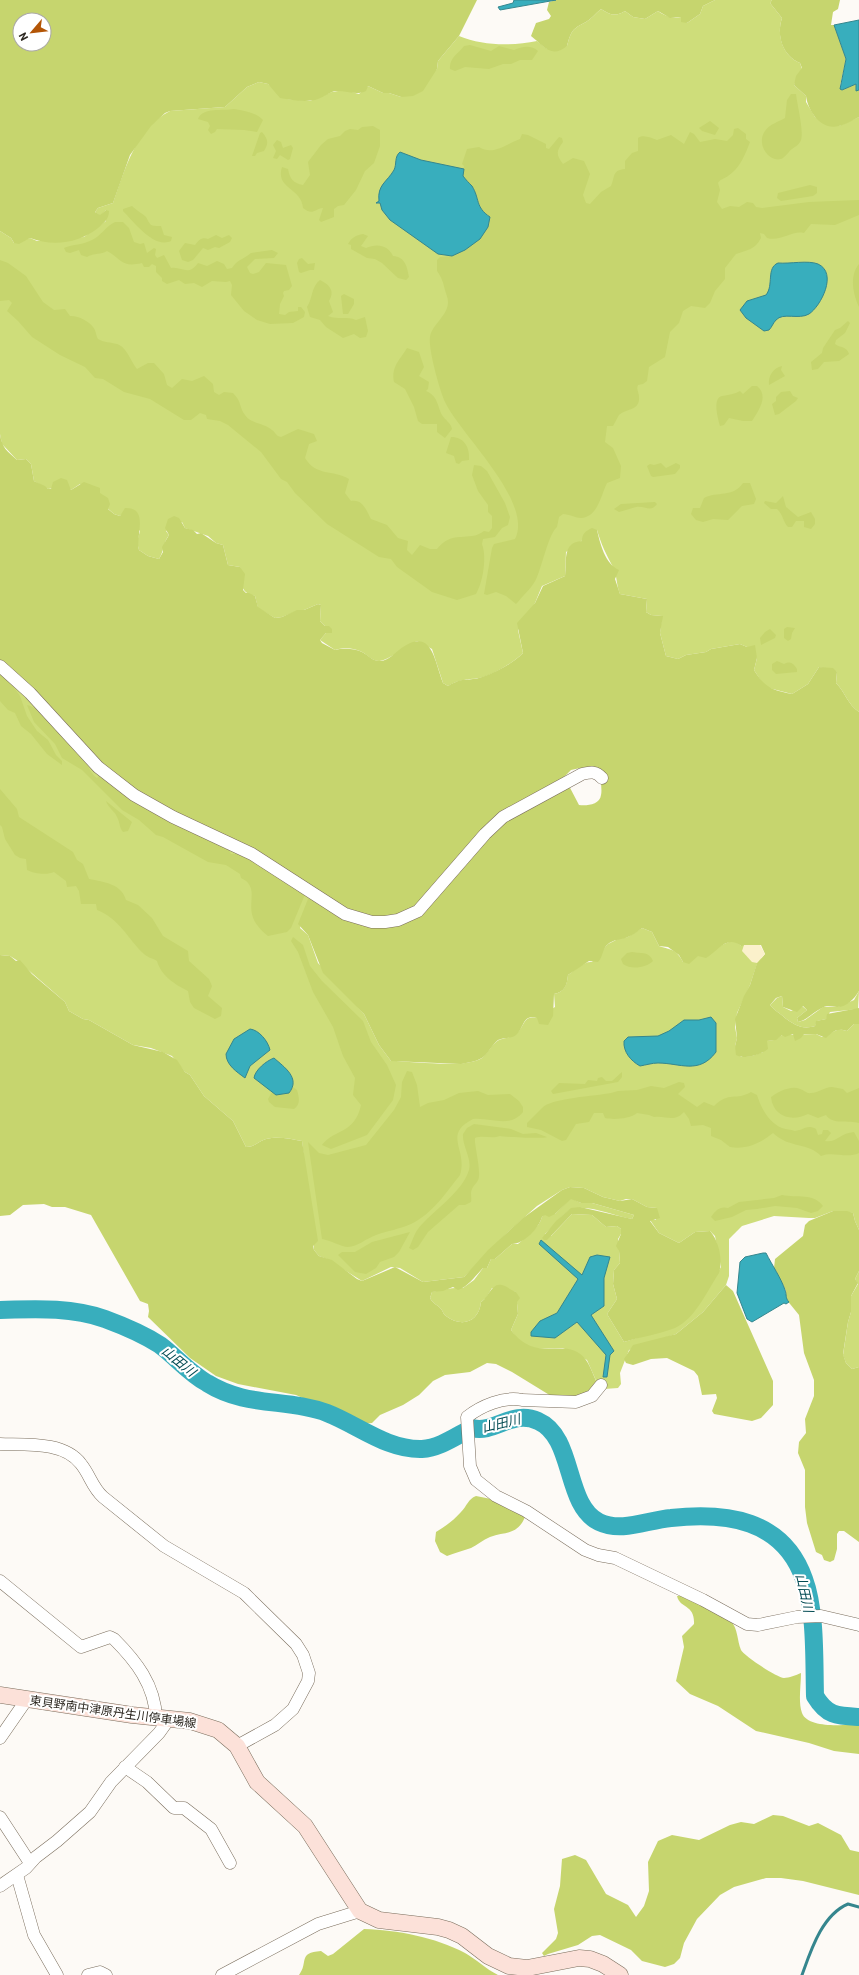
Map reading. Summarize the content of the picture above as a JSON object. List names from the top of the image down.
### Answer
{
  "streets": {
    "main road": ["東貝野南中津原丹生川停車場線"]
  },
  "water": ["山田川"],
  "north": "bottom left"
}
